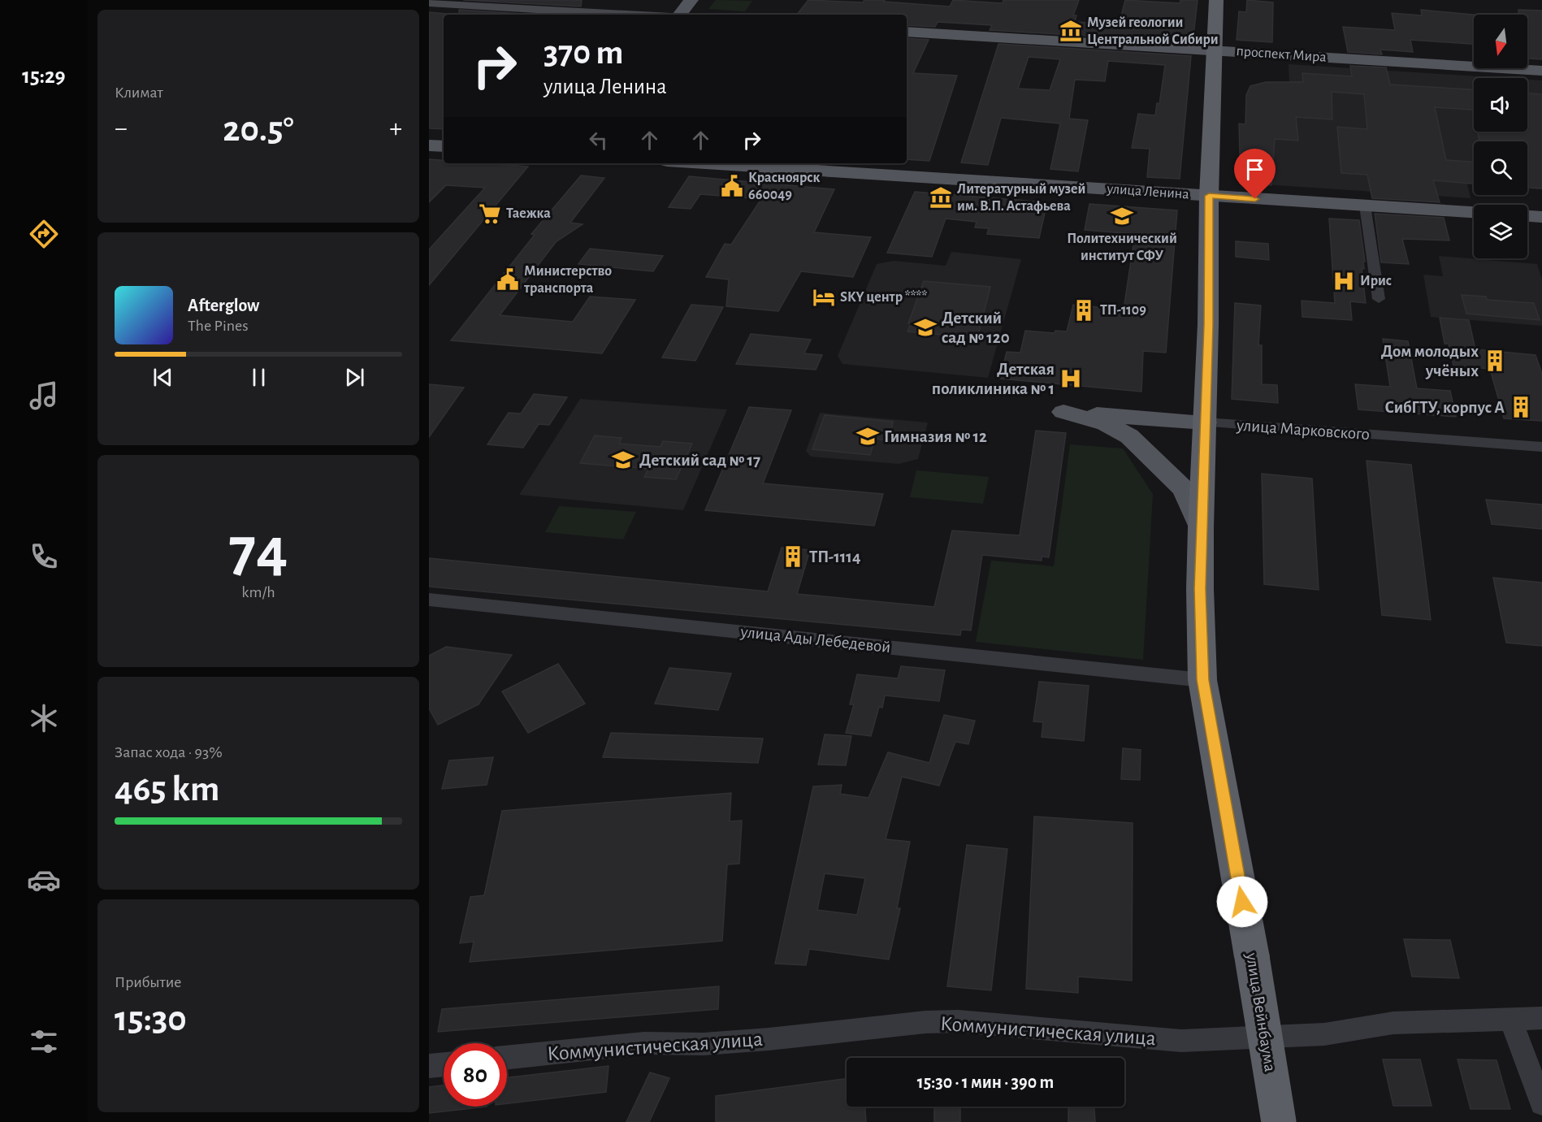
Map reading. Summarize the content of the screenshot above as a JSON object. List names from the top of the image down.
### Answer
{
  "streets": {
    "highway": ["улица Вейнбаума"],
    "main road": ["проспект Мира", "улица Ленина", "улица Марковского"],
    "street": ["улица Ады Лебедевой", "Коммунистическая улица"]
  },
  "crossings": [
    ["проспект Мира", "улица Вейнбаума"],
    ["улица Ленина", "улица Вейнбаума"],
    ["улица Марковского", "улица Вейнбаума"],
    ["улица Ады Лебедевой", "улица Вейнбаума"]
  ],
  "places": {
    "museum": ["Музей геологии Центральной Сибири", "Литературный музей им. В.П. Астафьева"],
    "public building": ["Красноярск 660049", "Министерство транспорта"],
    "supermarket": ["Таежка"],
    "school or university": [
      "Политехнический институт СФУ",
      "Детский сад № 120",
      "Гимназия № 12",
      "Детский сад № 17"
    ],
    "hospital": ["Ирис", "Детская поликлиника № 1"],
    "hotel": ["SKY центр ****"],
    "building": [
      "ТП-1109",
      "Дом молодых учёных",
      "СибГТУ, корпус А",
      "ТП-1114"
    ]
  },
  "north": "bottom",
  "page": {
    "tabs": "15:29",
    "tile": [
      "Климат",
      ["74", "km/h"],
      ["Запас хода · 93%", "465 km"],
      ["Прибытие", "15:30"]
    ],
    "turn": ["370 m", "улица Ленина"],
    "heat": ["−", "20.5°", "+"],
    "song": ["Afterglow", "The Pines"],
    "limit": "80",
    "trip": "15:30 · 1 мин · 390 m"
  }
}
